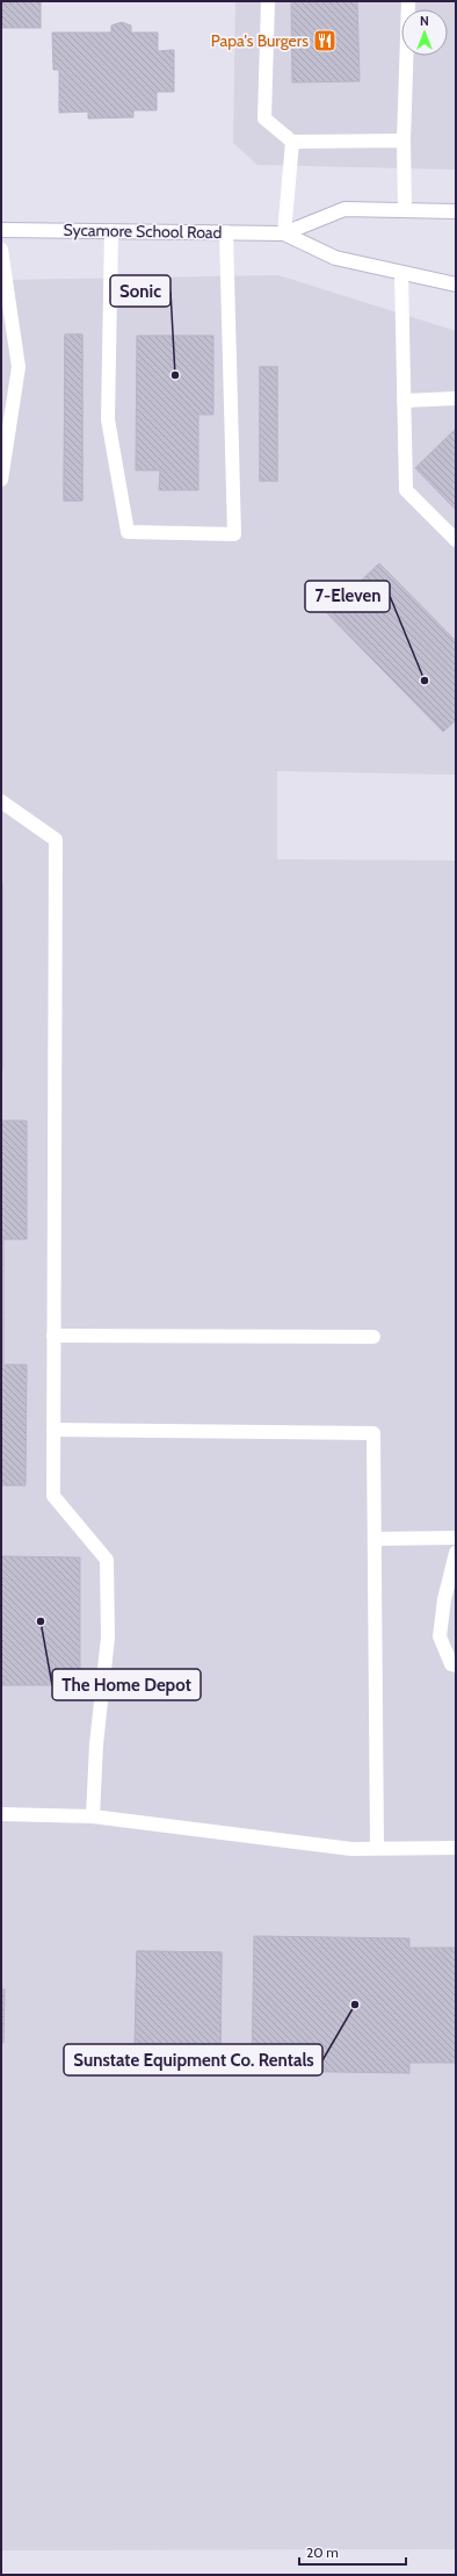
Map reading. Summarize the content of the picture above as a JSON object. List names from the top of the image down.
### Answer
{
  "streets": {
    "main road": ["Sycamore School Road"]
  },
  "places": {
    "restaurant": ["Papa's Burgers"],
    "other": [
      "Sonic",
      "7-Eleven",
      "The Home Depot",
      "Sunstate Equipment Co. Rentals"
    ]
  },
  "scale_bar": "20 m",
  "north": "top"
}
